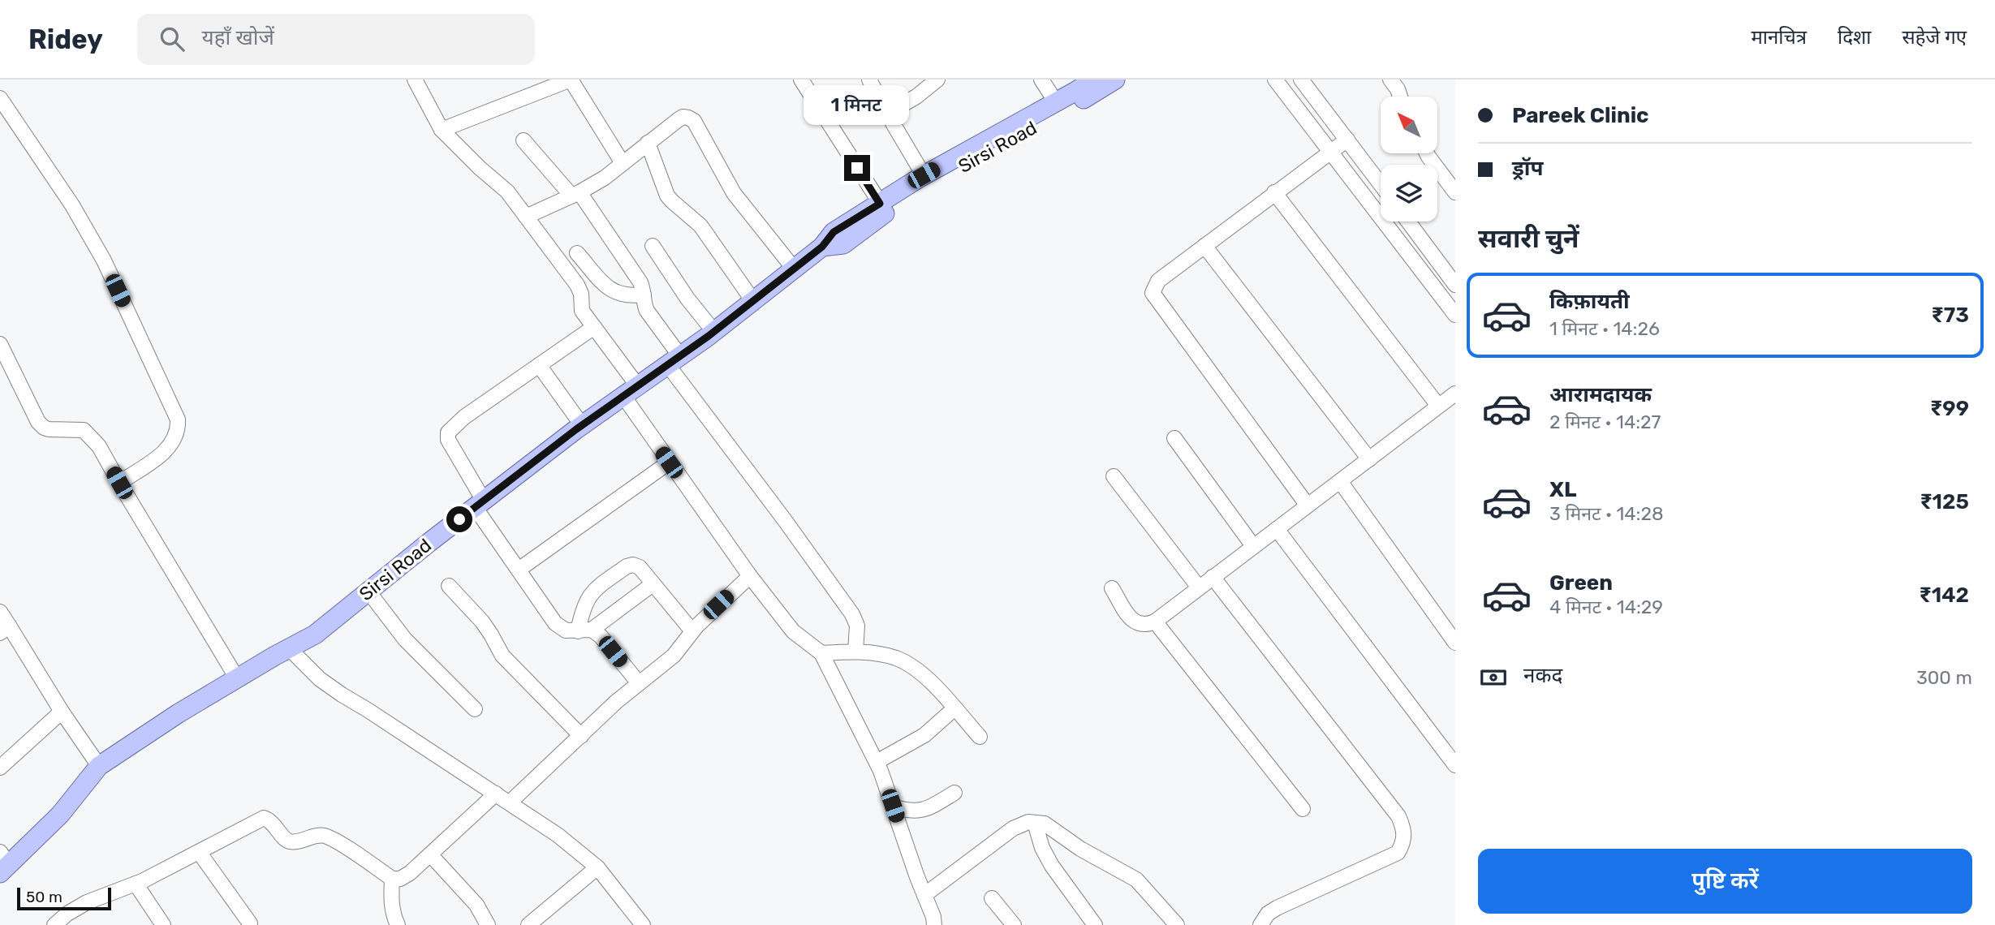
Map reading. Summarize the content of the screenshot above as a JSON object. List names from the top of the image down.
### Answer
{
  "streets": {
    "main road": ["Sirsi Road"]
  },
  "scale_bar": "50 m",
  "north": "top left",
  "page": {
    "header": "Ridey",
    "search": "यहाँ खोजें",
    "nav": ["मानचित्र", "दिशा", "सहेजे गए"],
    "banner": ["Pareek Clinic", "ड्रॉप"],
    "bubble": "1 मिनट",
    "heading": "सवारी चुनें",
    "list": [
      {
        "name": "किफ़ायती",
        "note": "1 मिनट · 14:26",
        "value": "₹73"
      },
      {
        "name": "आरामदायक",
        "note": "2 मिनट · 14:27",
        "value": "₹99"
      },
      {
        "name": "XL",
        "note": "3 मिनट · 14:28",
        "value": "₹125"
      },
      {
        "name": "Green",
        "note": "4 मिनट · 14:29",
        "value": "₹142"
      }
    ],
    "pay": ["नकद", "300 m"],
    "buttons": "पुष्टि करें",
    "scale": "50 m"
  }
}
